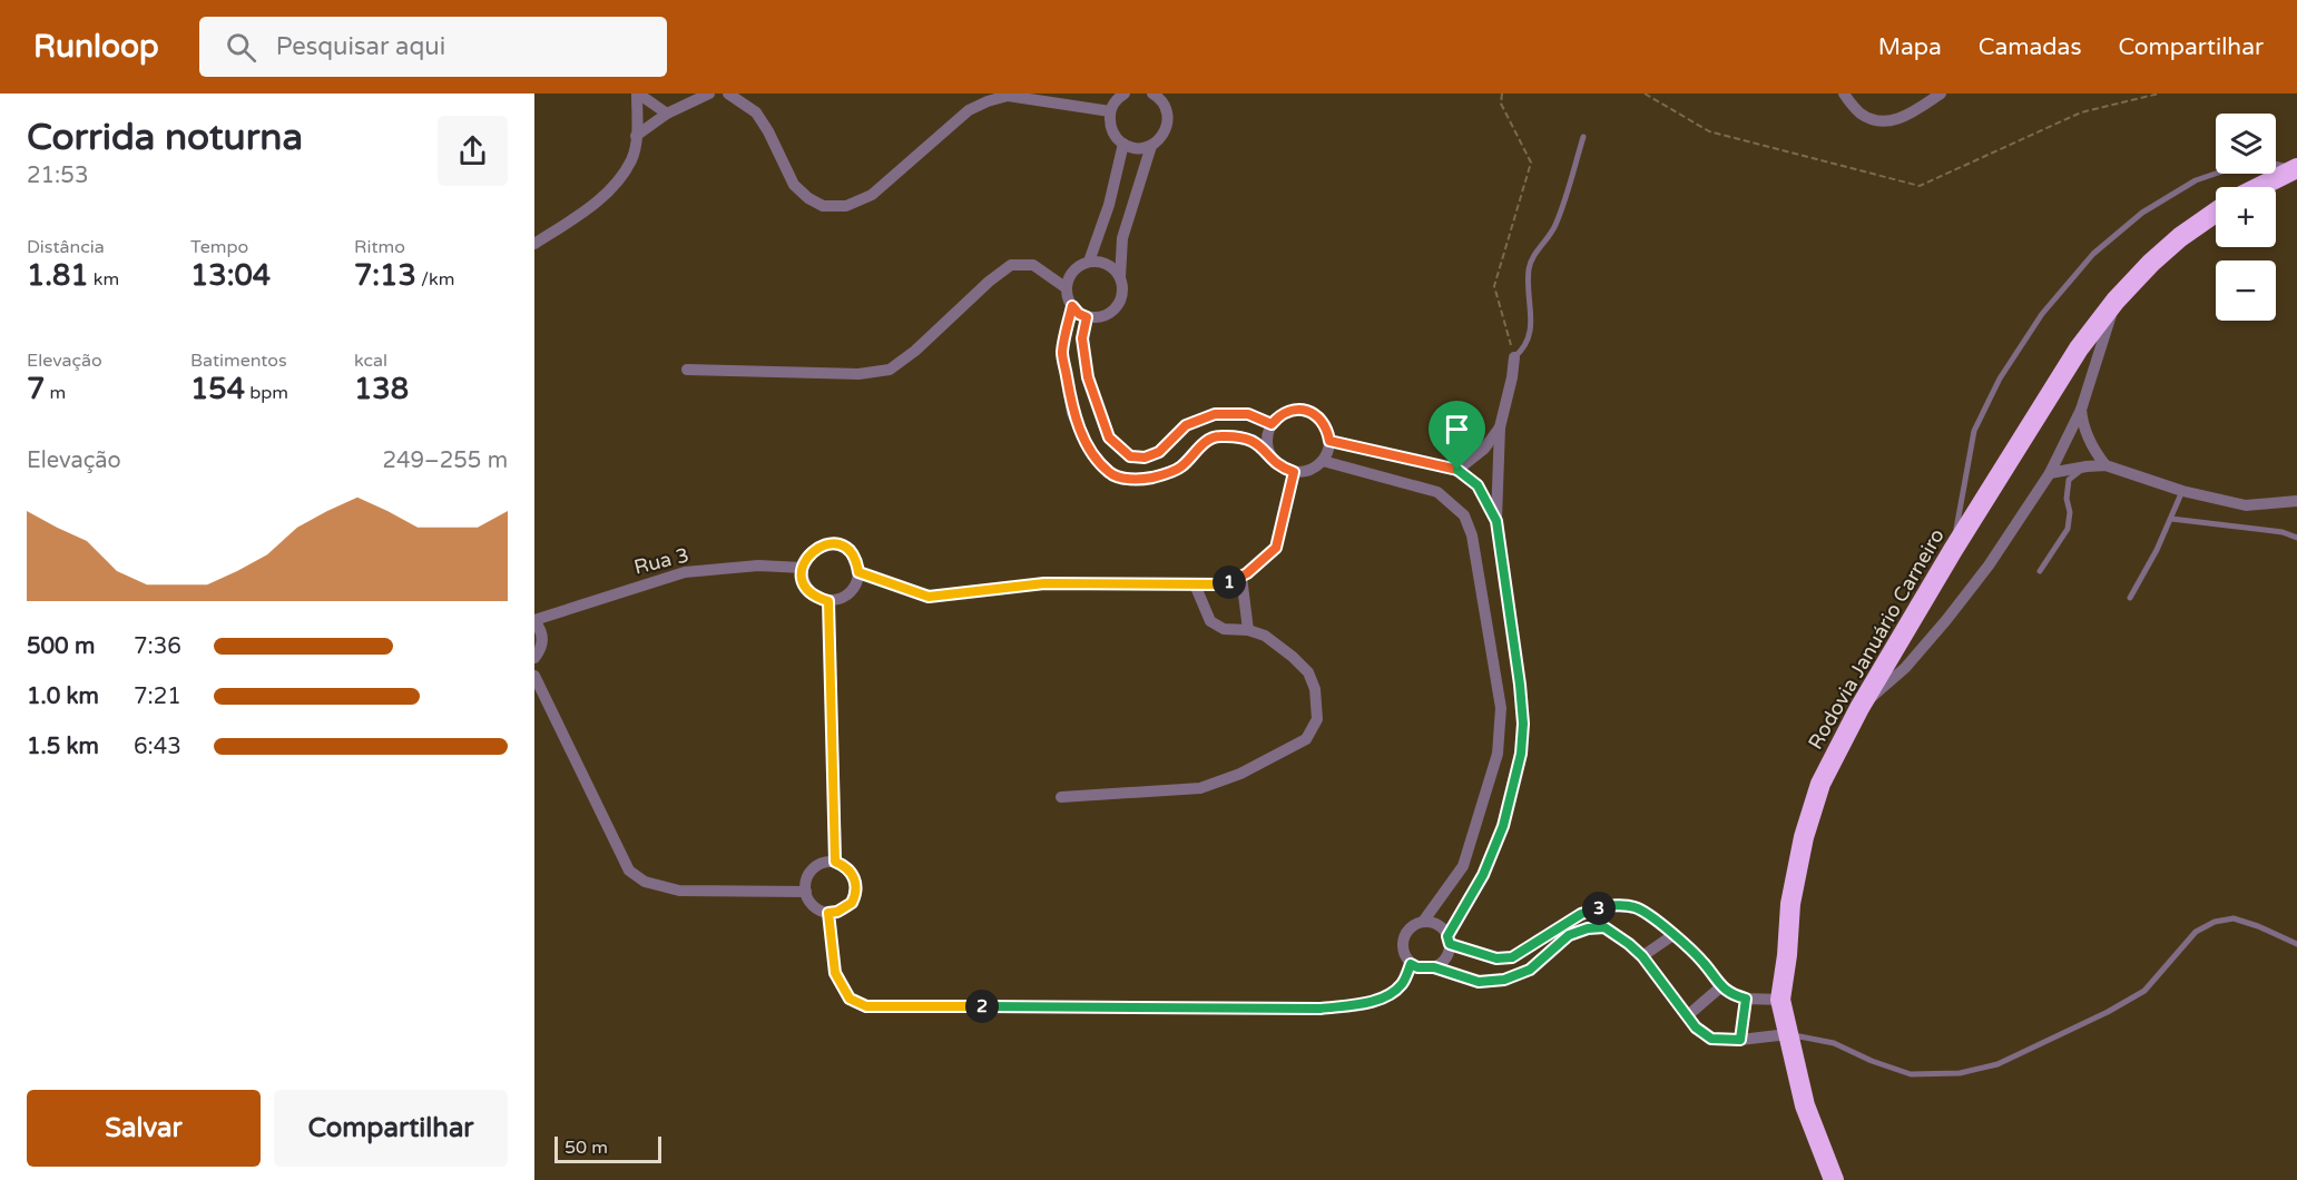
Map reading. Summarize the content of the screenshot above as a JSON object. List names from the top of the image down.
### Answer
{
  "streets": {
    "highway": ["Rodovia Januário Carneiro"],
    "street": ["Rua 3"]
  },
  "scale_bar": "50 m",
  "page": {
    "header": "Runloop",
    "search": "Pesquisar aqui",
    "nav": ["Mapa", "Camadas", "Compartilhar"],
    "heading": ["Corrida noturna", "21:53"],
    "map_buttons": ["+", "−"],
    "stats": [
      ["Distância", "1.81 km"],
      ["Tempo", "13:04"],
      ["Ritmo", "7:13 /km"],
      ["Elevação", "7 m"],
      ["Batimentos", "154 bpm"],
      ["kcal", "138"]
    ],
    "chart": ["Elevação", "249–255 m"],
    "pins": ["1", "3", "2"],
    "list": [
      {
        "name": "500 m",
        "note": "7:36"
      },
      {
        "name": "1.0 km",
        "note": "7:21"
      },
      {
        "name": "1.5 km",
        "note": "6:43"
      }
    ],
    "buttons": ["Salvar", "Compartilhar"],
    "scale": "50 m"
  }
}
